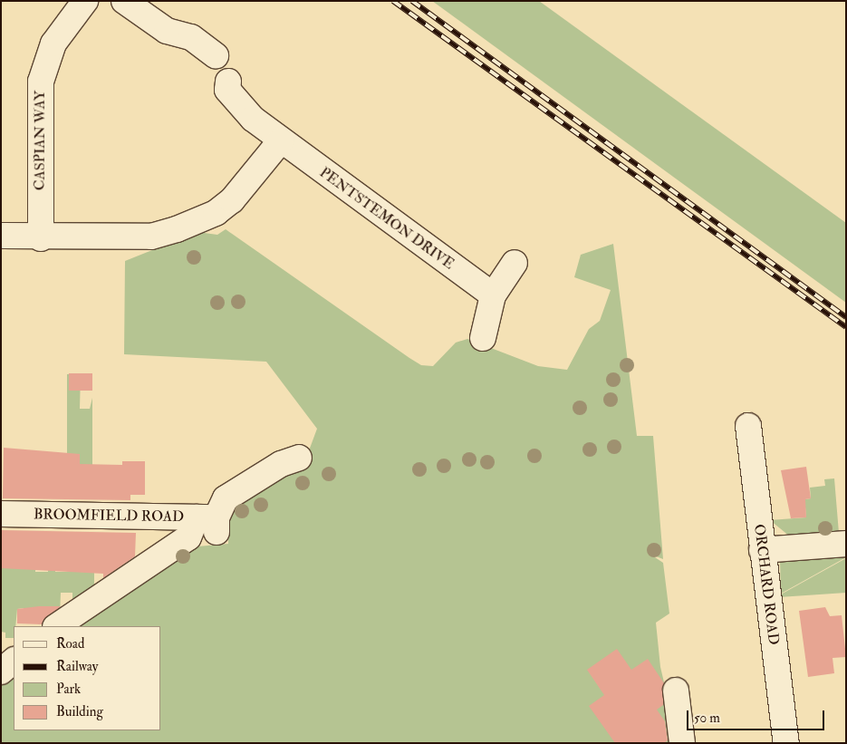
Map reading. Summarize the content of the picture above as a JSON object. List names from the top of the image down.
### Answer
{
  "streets": {
    "street": [
      "CASPIAN WAY",
      "PENTSTEMON DRIVE",
      "BROOMFIELD ROAD",
      "ORCHARD ROAD"
    ]
  },
  "legend": [
    "Road",
    "Railway",
    "Park",
    "Building"
  ],
  "scale_bar": "50 m"
}
